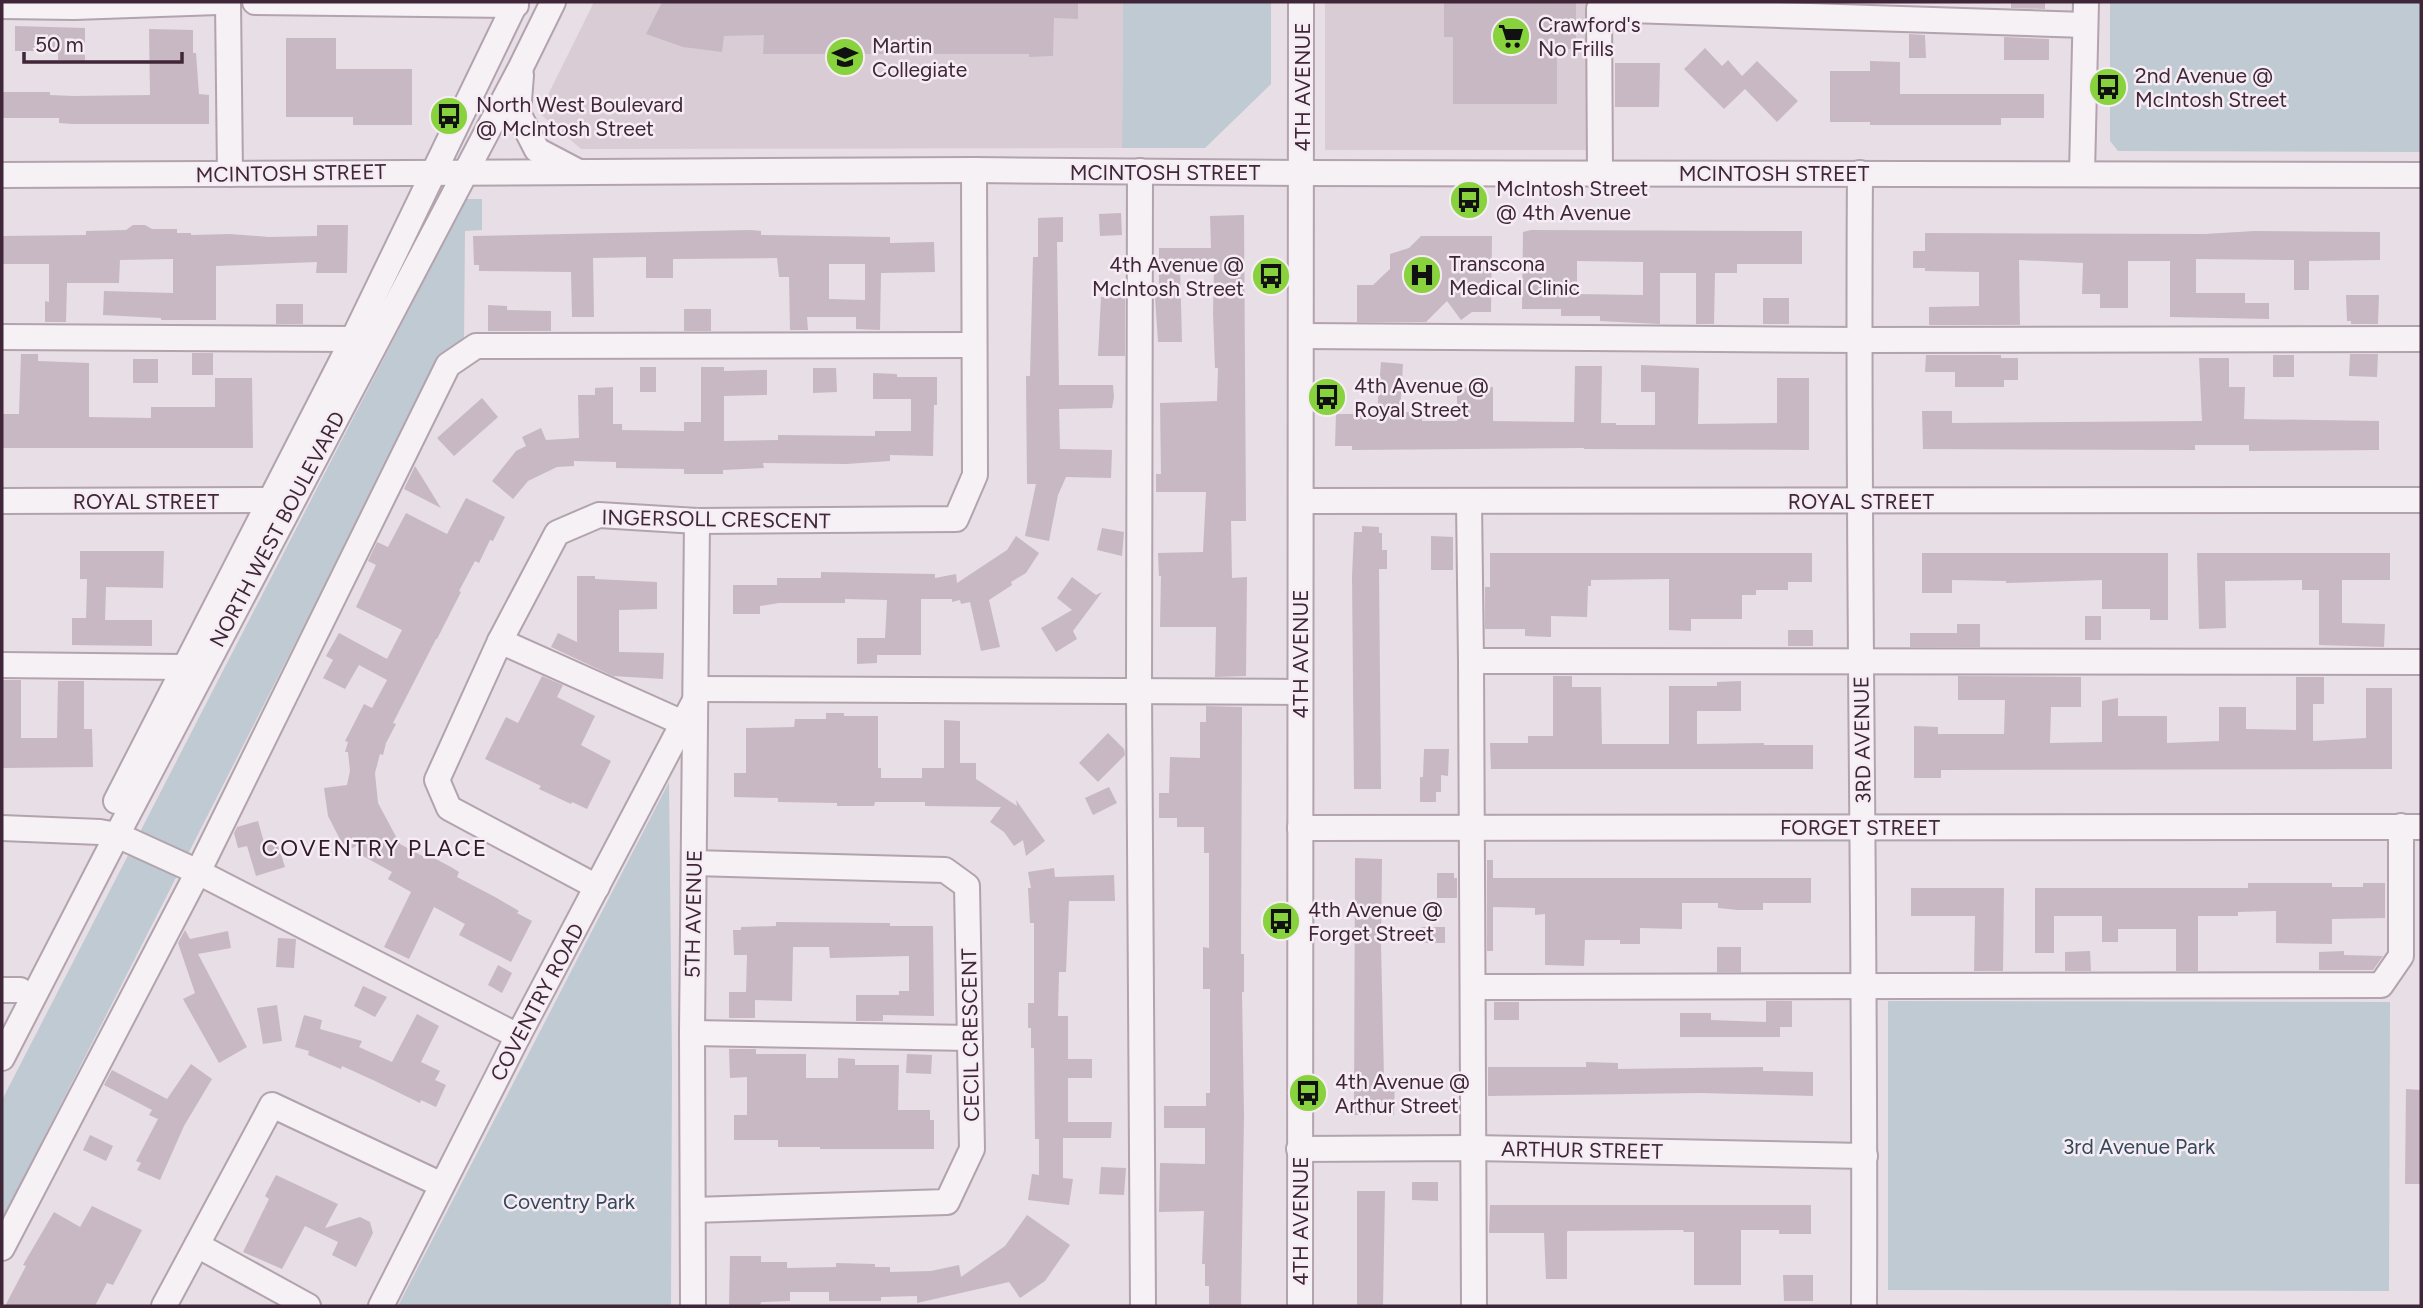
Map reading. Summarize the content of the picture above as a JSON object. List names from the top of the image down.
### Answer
{
  "streets": {
    "street": [
      "4TH AVENUE",
      "MCINTOSH STREET",
      "ROYAL STREET",
      "INGERSOLL CRESCENT",
      "NORTH WEST BOULEVARD",
      "3RD AVENUE",
      "FORGET STREET",
      "5TH AVENUE",
      "COVENTRY ROAD",
      "CECIL CRESCENT",
      "ARTHUR STREET"
    ]
  },
  "crossings": [
    ["4TH AVENUE", "MCINTOSH STREET"],
    ["4TH AVENUE", "ROYAL STREET"],
    ["4TH AVENUE", "FORGET STREET"],
    ["4TH AVENUE", "ARTHUR STREET"],
    ["MCINTOSH STREET", "INGERSOLL CRESCENT"],
    ["MCINTOSH STREET", "NORTH WEST BOULEVARD"],
    ["MCINTOSH STREET", "3RD AVENUE"],
    ["ROYAL STREET", "NORTH WEST BOULEVARD"],
    ["ROYAL STREET", "3RD AVENUE"],
    ["INGERSOLL CRESCENT", "5TH AVENUE"],
    ["INGERSOLL CRESCENT", "COVENTRY ROAD"],
    ["3RD AVENUE", "FORGET STREET"],
    ["3RD AVENUE", "ARTHUR STREET"],
    ["5TH AVENUE", "COVENTRY ROAD"],
    ["5TH AVENUE", "CECIL CRESCENT"]
  ],
  "districts": ["COVENTRY PLACE"],
  "parks": ["3rd Avenue Park", "Coventry Park"],
  "places": {
    "supermarket": ["Crawford's No Frills"],
    "school or university": ["Martin Collegiate"],
    "bus stop": [
      "2nd Avenue @ McIntosh Street",
      "North West Boulevard @ McIntosh Street",
      "McIntosh Street @ 4th Avenue",
      "4th Avenue @ McIntosh Street",
      "4th Avenue @ Royal Street",
      "4th Avenue @ Forget Street",
      "4th Avenue @ Arthur Street"
    ],
    "hospital": ["Transcona Medical Clinic"]
  },
  "scale_bar": "50 m"
}
